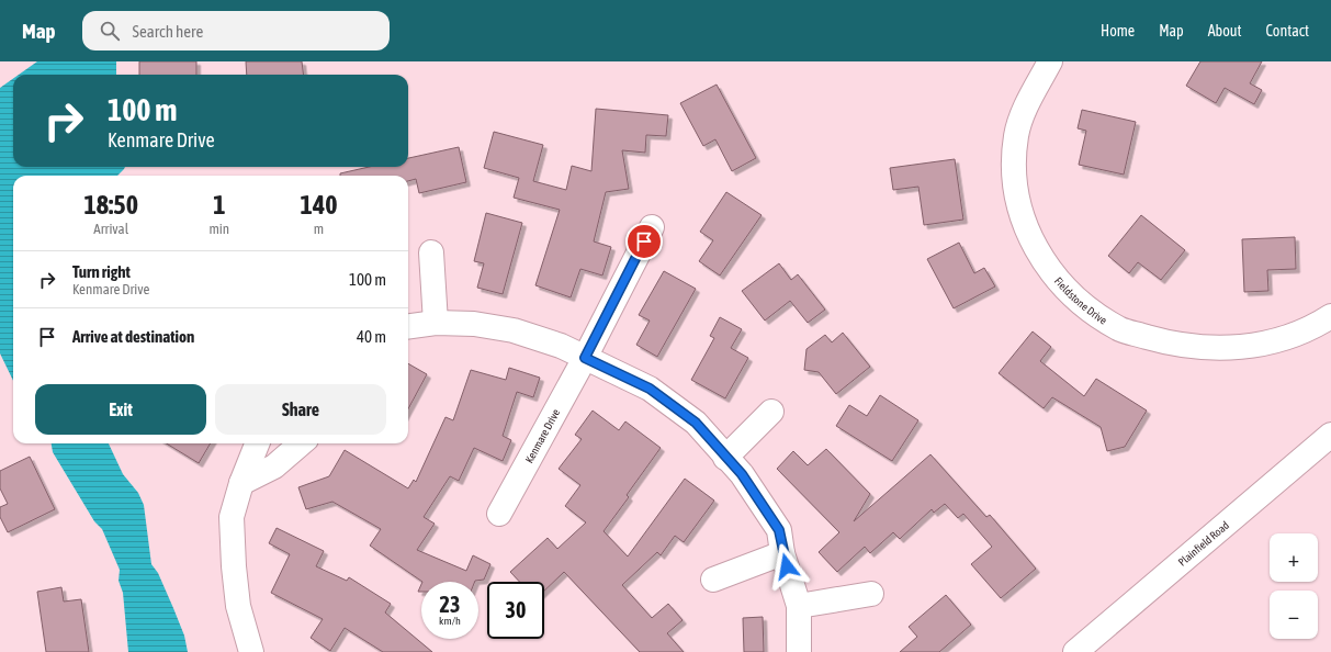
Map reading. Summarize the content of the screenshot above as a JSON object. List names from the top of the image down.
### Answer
{
  "streets": {
    "street": ["Fieldstone Drive", "Kenmare Drive", "Plainfield Road"]
  },
  "page": {
    "header": "Map",
    "search": "Search here",
    "nav": [
      "Home",
      "Map",
      "About",
      "Contact"
    ],
    "turn": ["100 m", "Kenmare Drive"],
    "eta": [
      "18:50",
      "Arrival",
      "1",
      "min",
      "140",
      "m"
    ],
    "list": [
      {
        "name": "Turn right",
        "note": "Kenmare Drive",
        "value": "100 m"
      },
      {
        "name": "Arrive at destination",
        "value": "40 m"
      }
    ],
    "buttons": ["Exit", "Share"],
    "map_buttons": ["+", "−"],
    "speed": "23 km/h",
    "limit": "30"
  }
}
